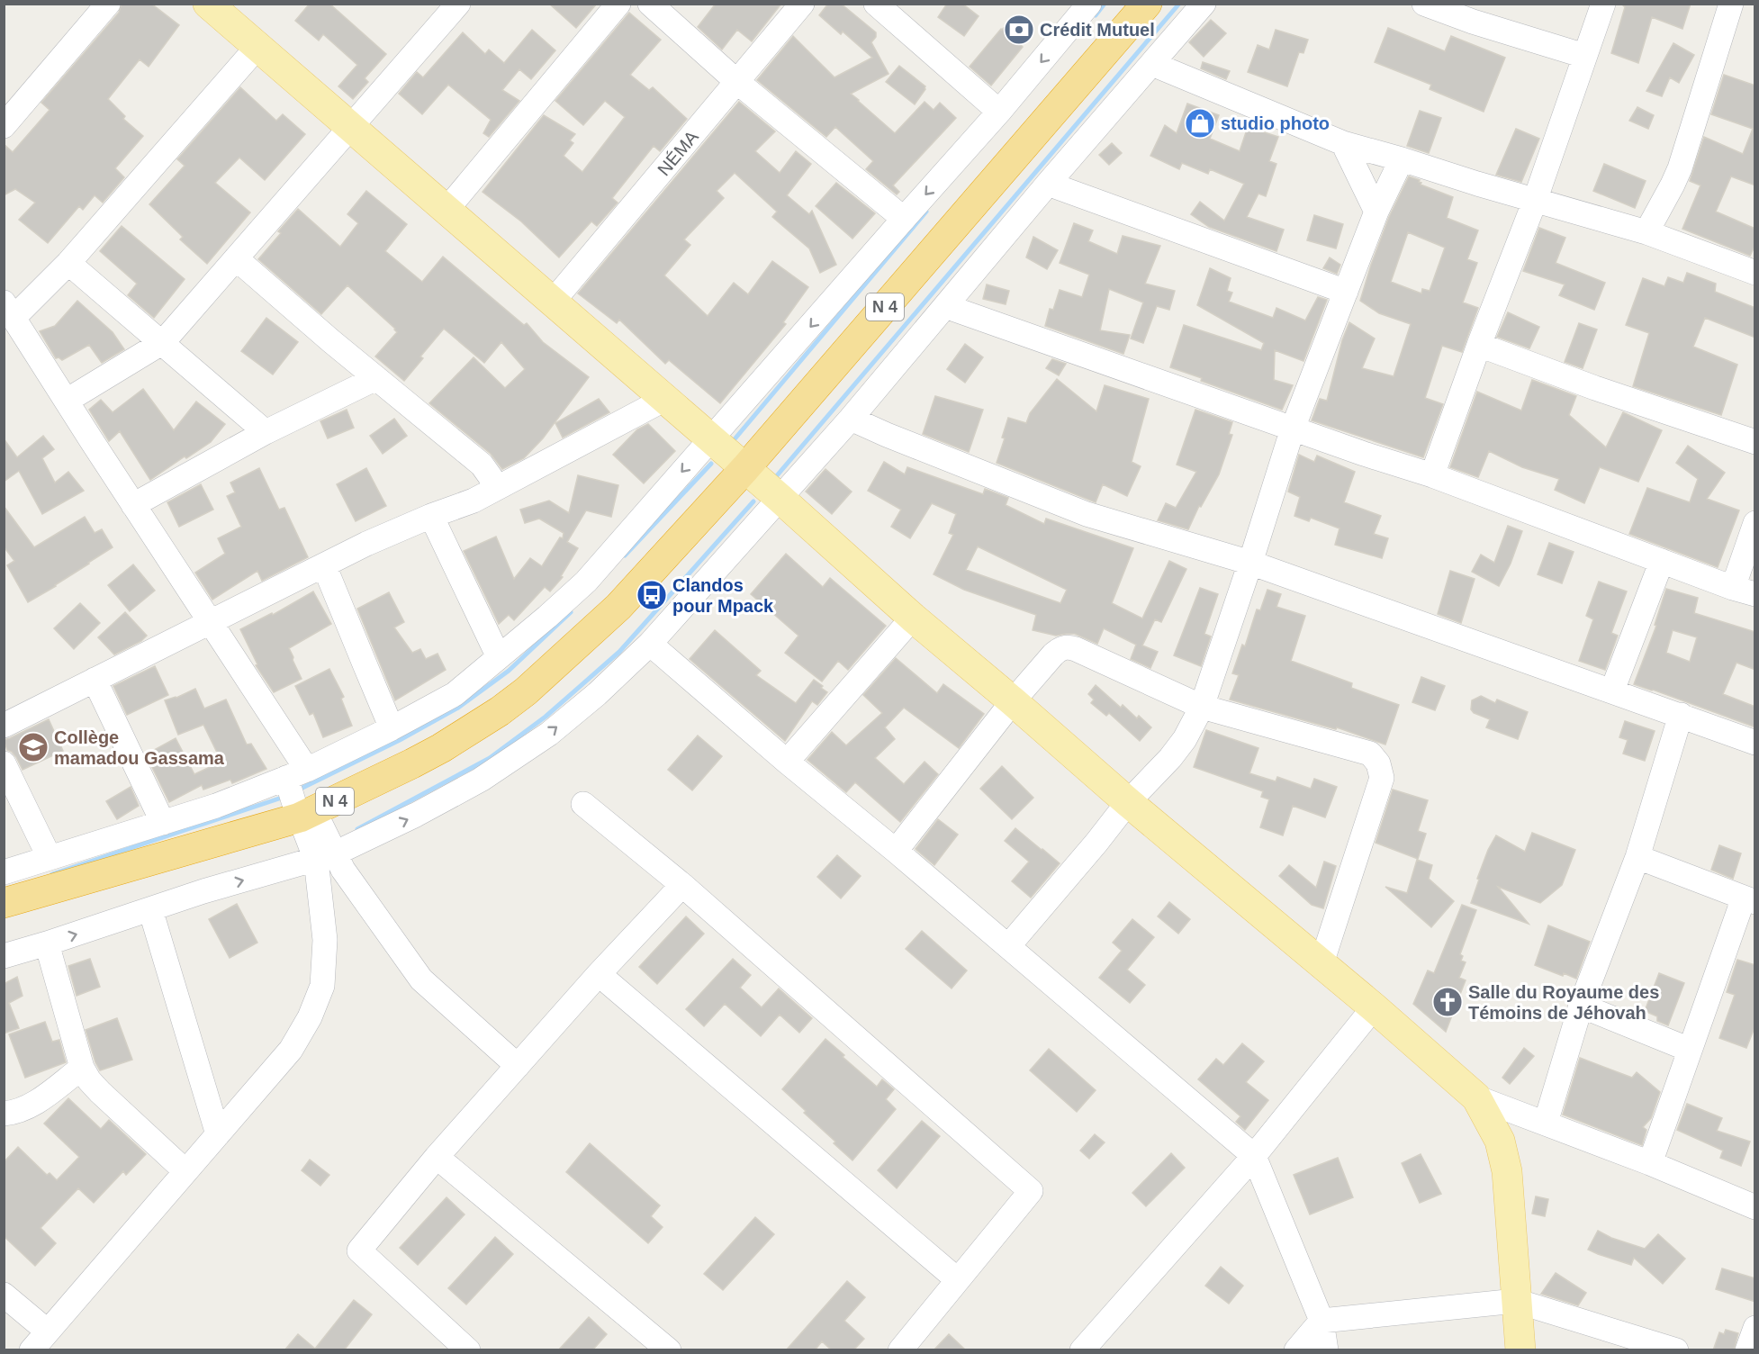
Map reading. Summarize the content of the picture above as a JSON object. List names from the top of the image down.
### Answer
{
  "streets": {
    "highway": ["N 4"],
    "street": ["NÉMA"]
  },
  "places": {
    "bank": ["Crédit Mutuel"],
    "shop": ["studio photo"],
    "bus stop": ["Clandos pour Mpack"],
    "school or university": ["Collège mamadou Gassama"],
    "church": ["Salle du Royaume des Témoins de Jéhovah"]
  }
}
